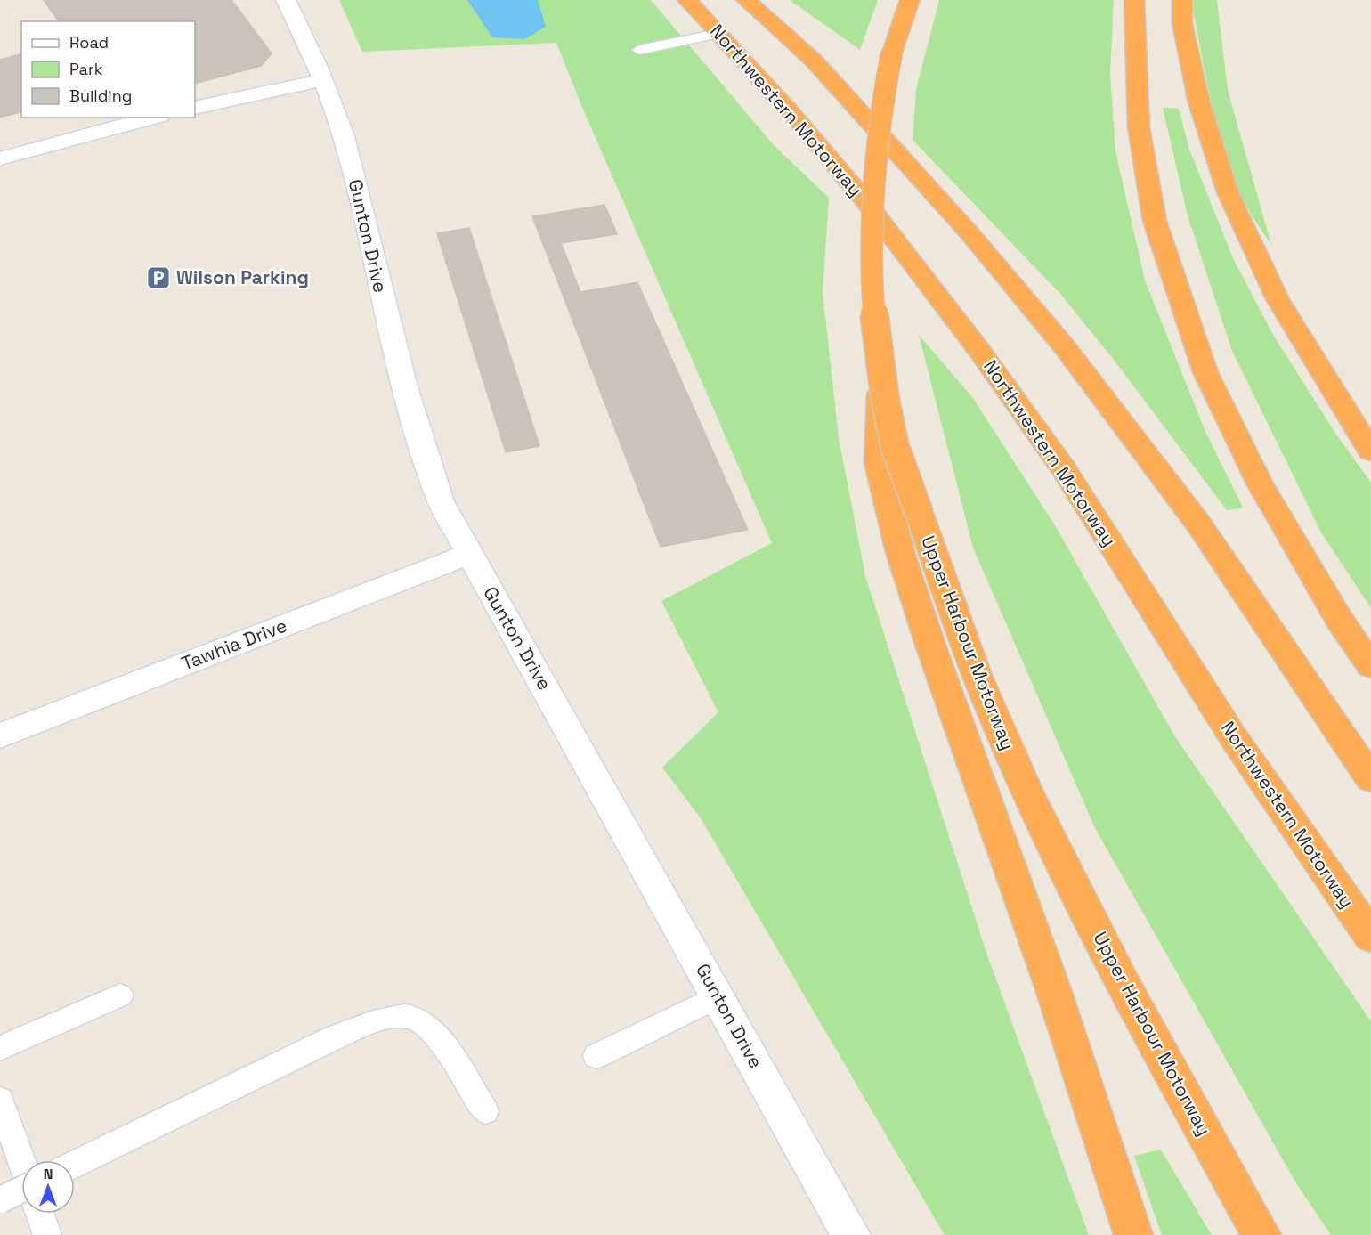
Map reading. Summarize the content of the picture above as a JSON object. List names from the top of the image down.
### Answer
{
  "streets": {
    "highway": ["Northwestern Motorway", "Upper Harbour Motorway"],
    "street": ["Gunton Drive", "Tawhia Drive"]
  },
  "crossings": [
    ["Gunton Drive", "Tawhia Drive"]
  ],
  "places": {
    "parking": ["Wilson Parking"]
  },
  "legend": ["Road", "Park", "Building"],
  "north": "top"
}
